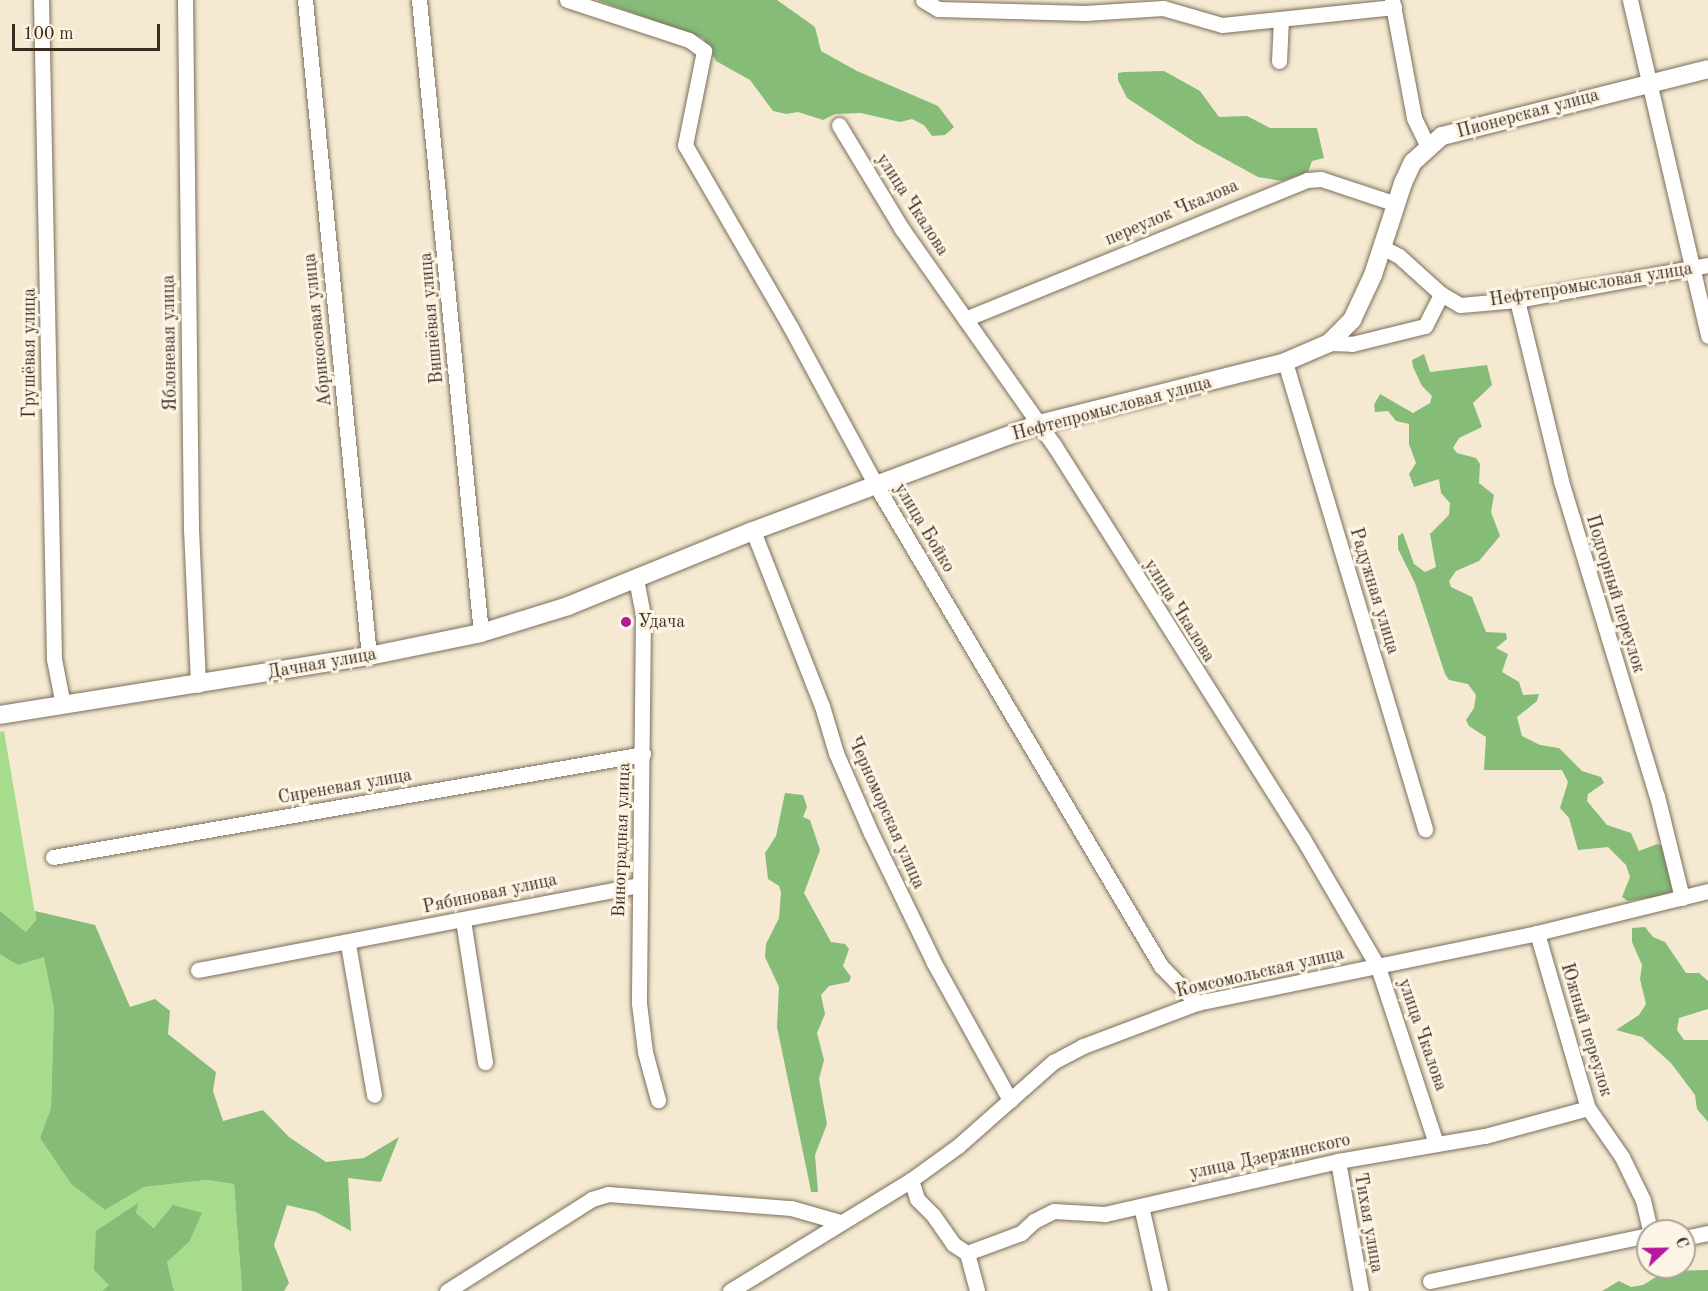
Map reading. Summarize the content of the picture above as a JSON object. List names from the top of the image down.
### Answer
{
  "streets": {
    "main road": ["Пионерская улица", "Нефтепромысловая улица", "Дачная улица"],
    "street": [
      "улица Чкалова",
      "переулок Чкалова",
      "Вишнёвая улица",
      "Абрикосовая улица",
      "Яблоневая улица",
      "Грушёвая улица",
      "улица Бойко",
      "Радужная улица",
      "Подгорный переулок",
      "Сиреневая улица",
      "Черноморская улица",
      "Виноградная улица",
      "Рябиновая улица",
      "Комсомольская улица",
      "Южный переулок",
      "улица Дзержинского",
      "Тихая улица"
    ]
  },
  "crossings": [
    ["Пионерская улица", "переулок Чкалова"],
    ["Пионерская улица", "Нефтепромысловая улица"],
    ["улица Чкалова", "переулок Чкалова"],
    ["улица Чкалова", "Нефтепромысловая улица"],
    ["улица Чкалова", "Комсомольская улица"],
    ["улица Чкалова", "улица Дзержинского"],
    ["Нефтепромысловая улица", "улица Бойко"],
    ["Нефтепромысловая улица", "Радужная улица"],
    ["Нефтепромысловая улица", "Подгорный переулок"],
    ["Нефтепромысловая улица", "Дачная улица"],
    ["Нефтепромысловая улица", "Черноморская улица"],
    ["Нефтепромысловая улица", "Виноградная улица"],
    ["Вишнёвая улица", "Дачная улица"],
    ["Абрикосовая улица", "Дачная улица"],
    ["Яблоневая улица", "Дачная улица"],
    ["Грушёвая улица", "Дачная улица"],
    ["улица Бойко", "Комсомольская улица"],
    ["Подгорный переулок", "Комсомольская улица"],
    ["Дачная улица", "Виноградная улица"],
    ["Сиреневая улица", "Виноградная улица"],
    ["Черноморская улица", "Комсомольская улица"],
    ["Виноградная улица", "Рябиновая улица"],
    ["Комсомольская улица", "Южный переулок"],
    ["Южный переулок", "улица Дзержинского"],
    ["улица Дзержинского", "Тихая улица"]
  ],
  "places": ["Удача"],
  "scale_bar": "100 m",
  "north": "right"
}
